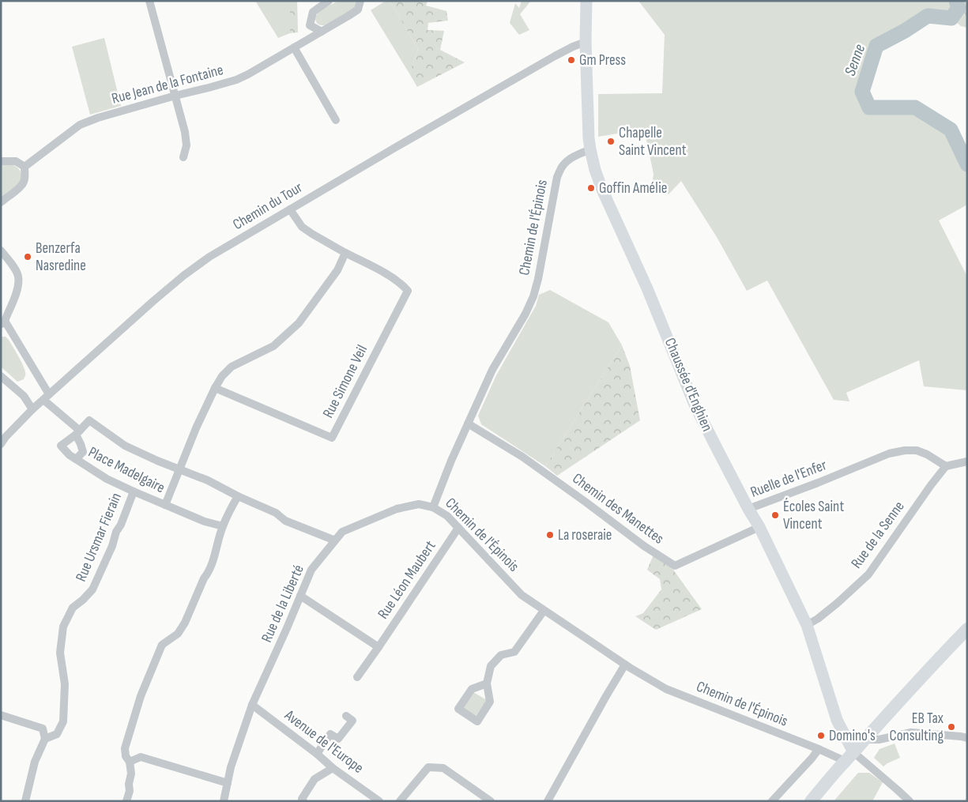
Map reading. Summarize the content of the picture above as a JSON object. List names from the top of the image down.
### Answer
{
  "streets": {
    "main road": ["Chaussée d'Enghien"],
    "street": [
      "Rue Jean de la Fontaine",
      "Chemin du Tour",
      "Chemin de l'Épinois",
      "Rue Simone Veil",
      "Place Madelgaire",
      "Ruelle de l'Enfer",
      "Chemin des Manettes",
      "Rue de la Senne",
      "Rue Ursmar Fierain",
      "Rue Léon Maubert",
      "Rue de la Liberté",
      "Avenue de l'Europe"
    ]
  },
  "crossings": [
    ["Chemin du Tour", "Chaussée d'Enghien"],
    ["Chemin de l'Épinois", "Chaussée d'Enghien"],
    ["Chemin de l'Épinois", "Chemin des Manettes"],
    ["Chemin de l'Épinois", "Rue Léon Maubert"],
    ["Chemin de l'Épinois", "Rue de la Liberté"],
    ["Chaussée d'Enghien", "Ruelle de l'Enfer"],
    ["Chaussée d'Enghien", "Chemin des Manettes"],
    ["Chaussée d'Enghien", "Rue de la Senne"],
    ["Place Madelgaire", "Rue Ursmar Fierain"],
    ["Place Madelgaire", "Rue de la Liberté"],
    ["Ruelle de l'Enfer", "Rue de la Senne"],
    ["Rue de la Liberté", "Avenue de l'Europe"]
  ],
  "water": ["Senne"],
  "places": [
    "Gm Press",
    "Chapelle Saint Vincent",
    "Goffin Amélie",
    "Benzerfa Nasredine",
    "Écoles Saint Vincent",
    "La roseraie",
    "EB Tax Consulting",
    "Domino's"
  ]
}
